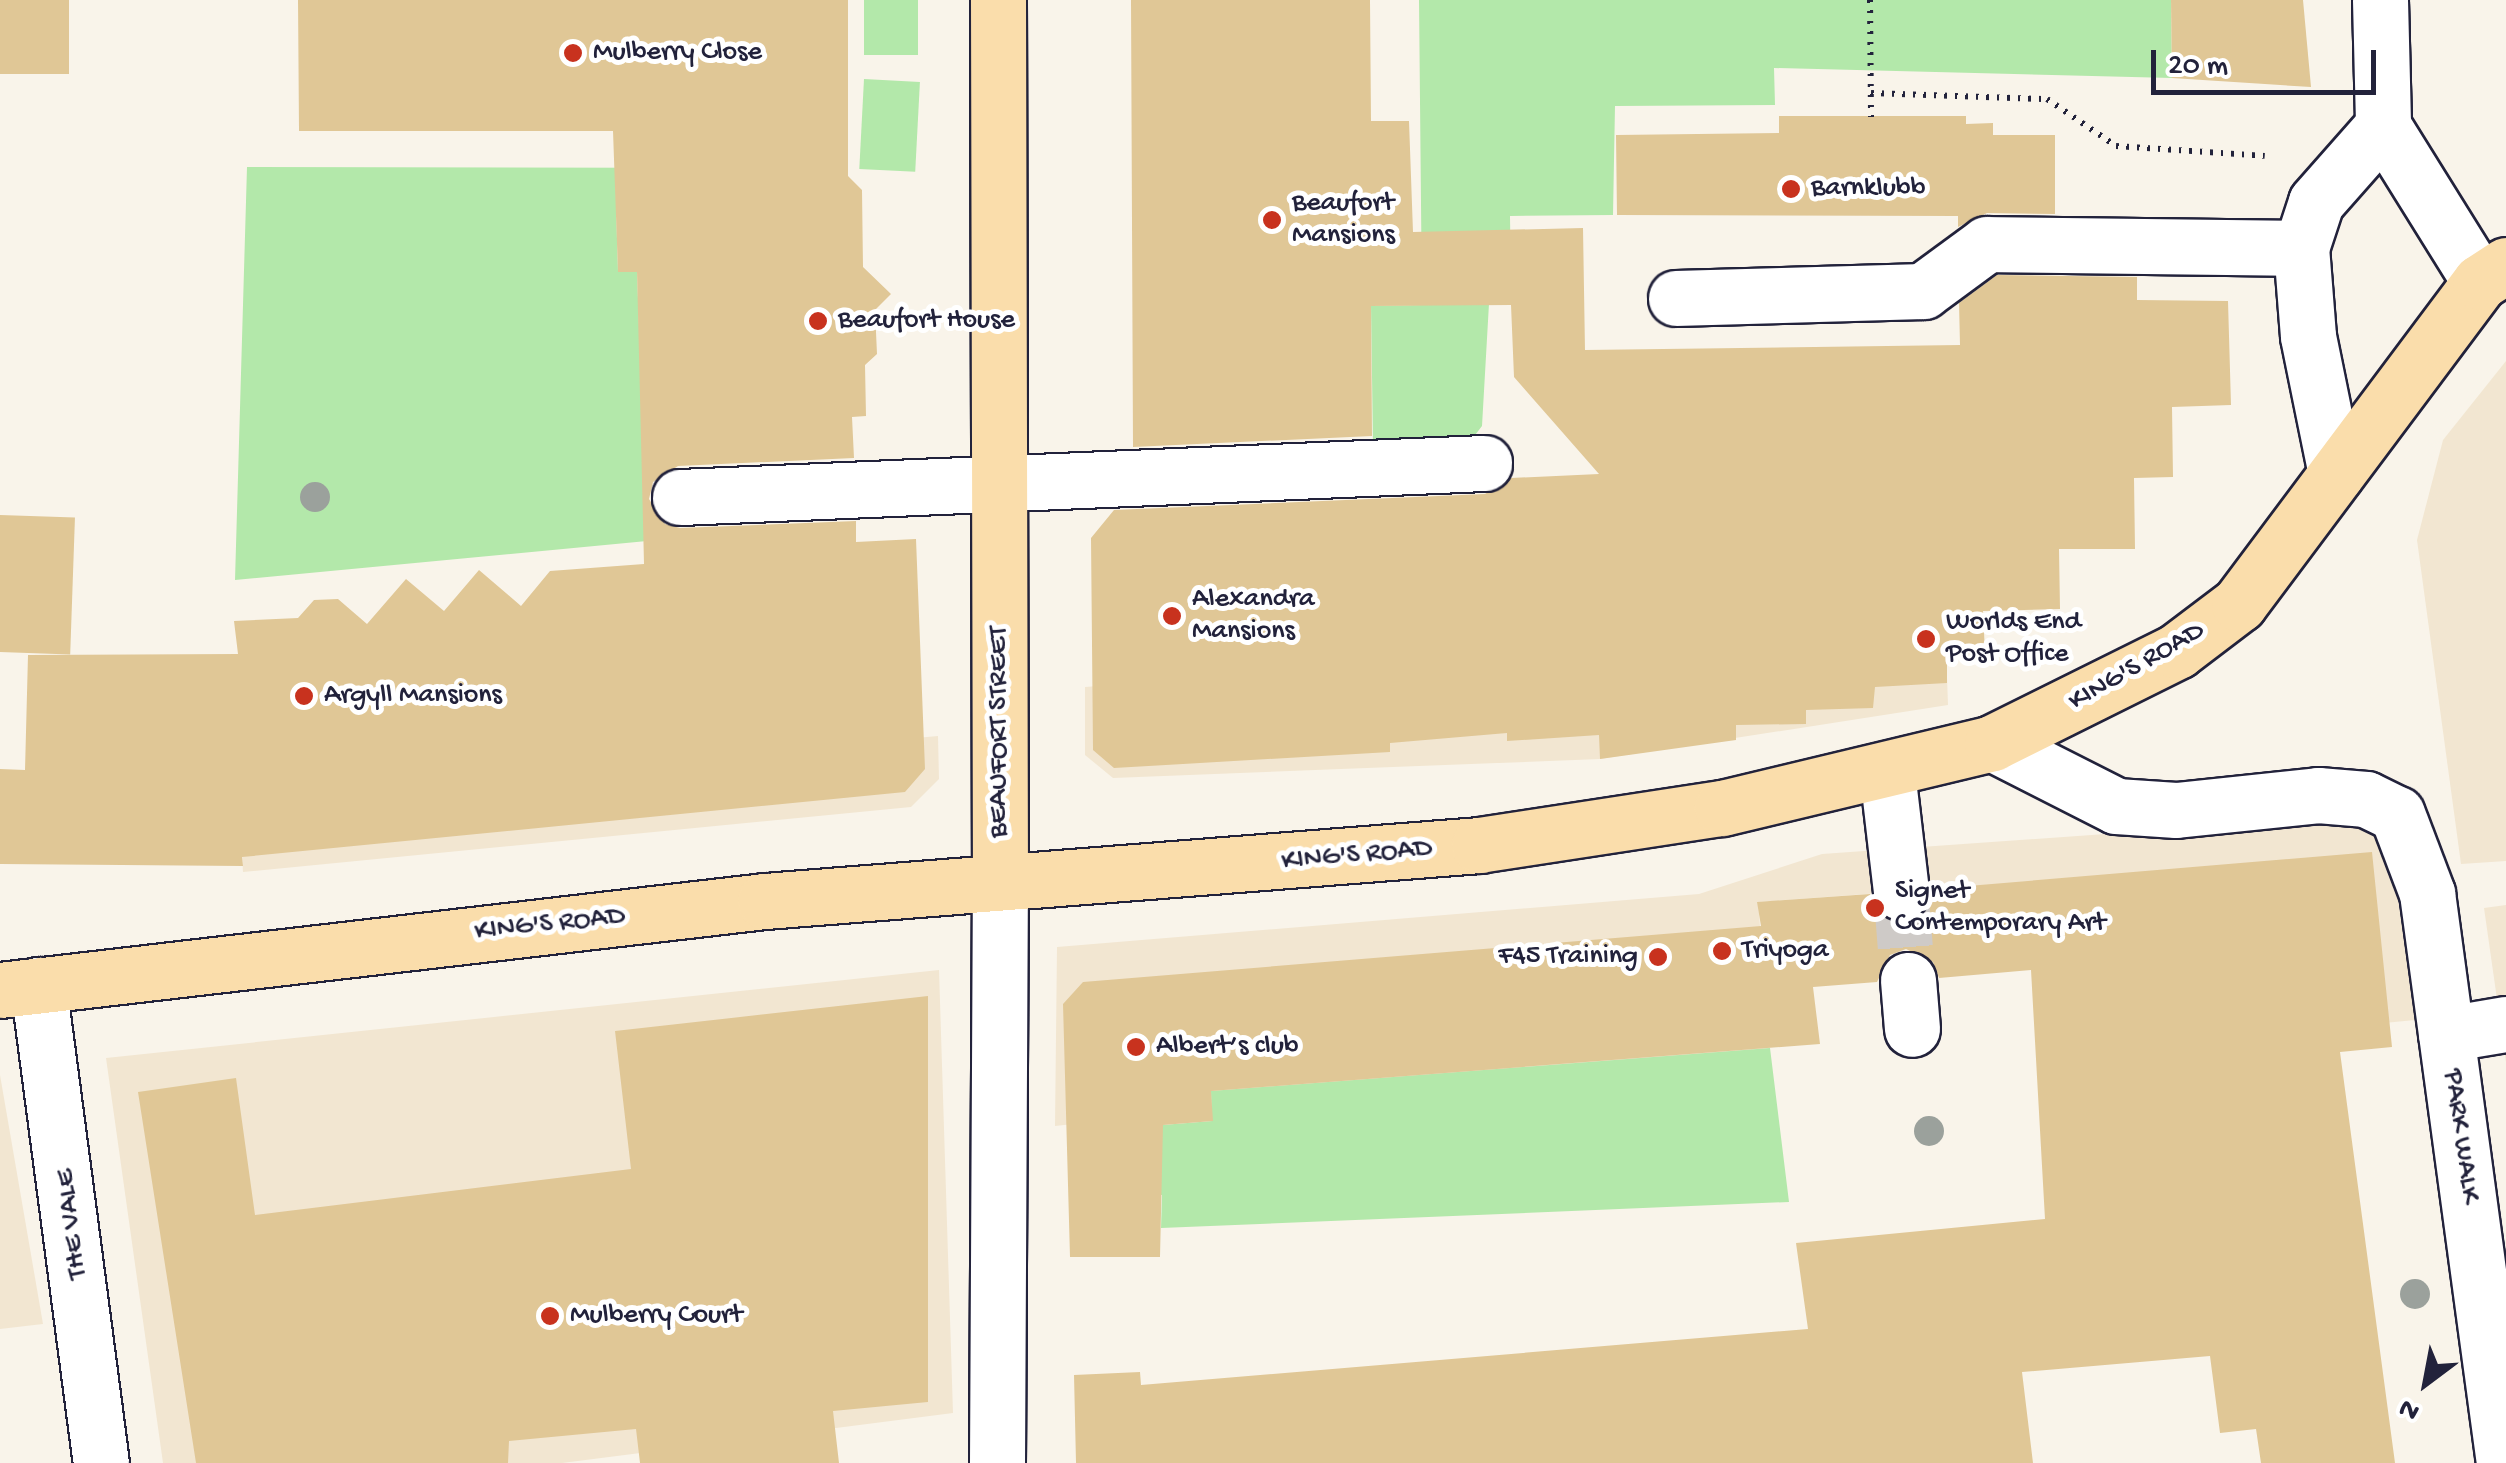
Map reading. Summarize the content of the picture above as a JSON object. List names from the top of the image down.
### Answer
{
  "streets": {
    "main road": ["KING'S ROAD", "BEAUFORT STREET"],
    "street": ["PARK WALK", "THE VALE"]
  },
  "crossings": [
    ["KING'S ROAD", "BEAUFORT STREET"],
    ["KING'S ROAD", "PARK WALK"],
    ["KING'S ROAD", "THE VALE"]
  ],
  "places": [
    "Mulberry Close",
    "Barnklubb",
    "Beaufort Mansions",
    "Beaufort House",
    "Alexandra Mansions",
    "Worlds End Post Office",
    "Argyll Mansions",
    "Signet Contemporary Art",
    "Triyoga",
    "F45 Training",
    "Albert’s club",
    "Mulberry Court"
  ],
  "scale_bar": "20 m",
  "north": "bottom left"
}
